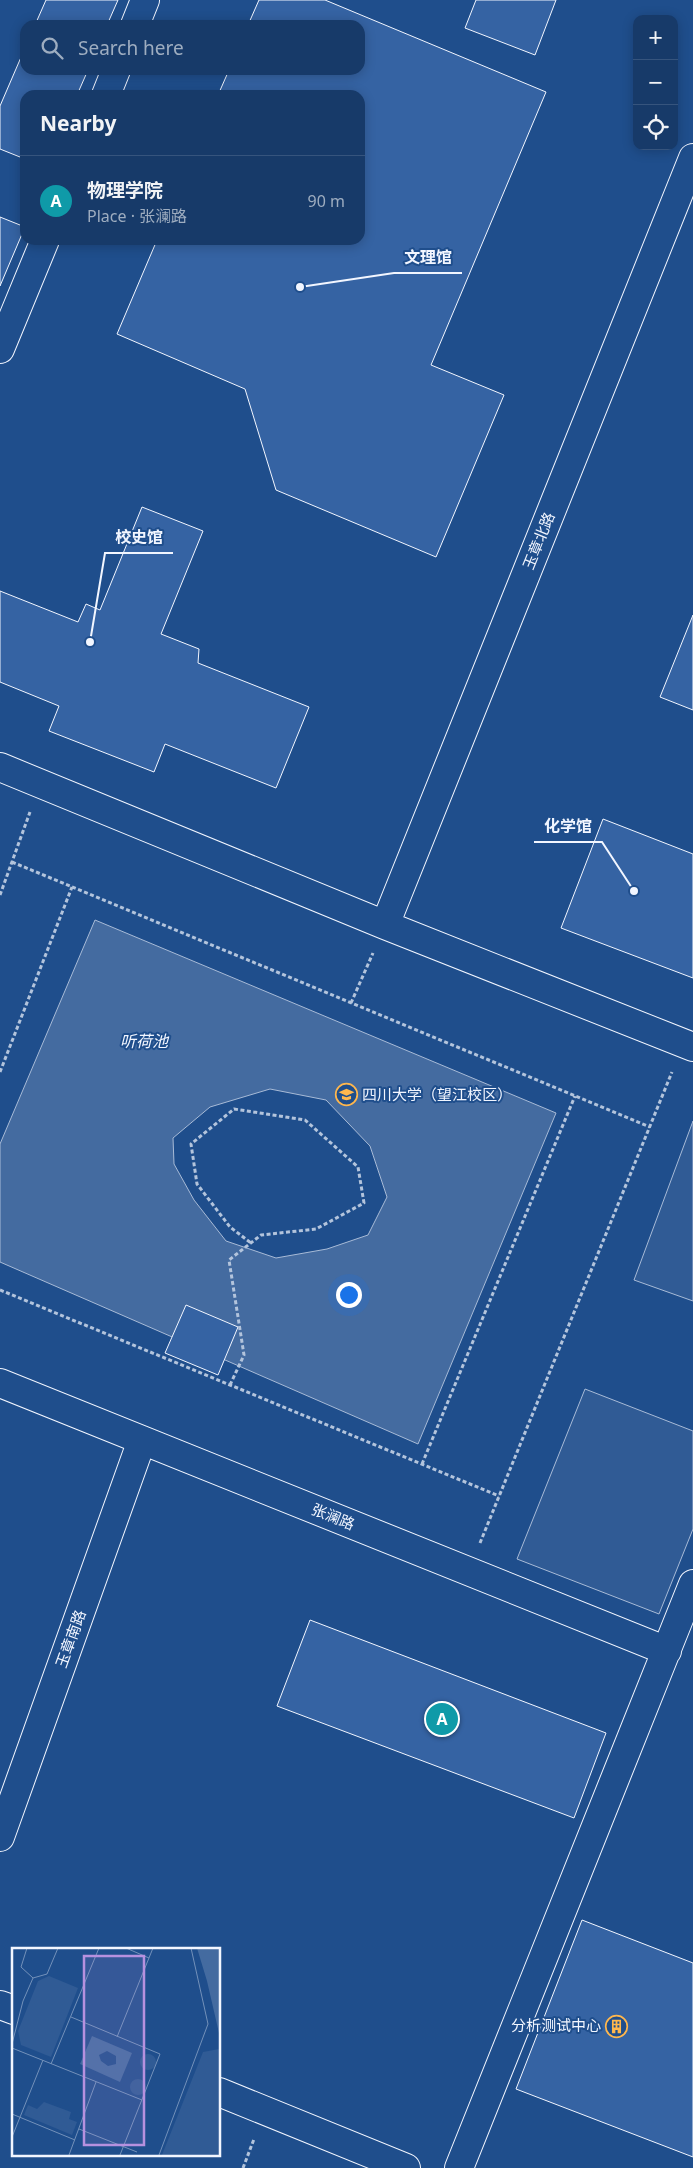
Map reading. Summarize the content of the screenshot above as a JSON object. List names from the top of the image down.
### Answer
{
  "streets": {
    "street": ["玉章北路", "张澜路", "玉章南路"]
  },
  "crossings": [
    ["张澜路", "玉章南路"]
  ],
  "water": ["听荷池"],
  "places": {
    "other": ["文理馆", "校史馆", "化学馆"],
    "school or university": ["四川大学（望江校区）"],
    "building": ["分析测试中心"]
  },
  "page": {
    "map_buttons": ["+", "−"],
    "search": "Search here",
    "heading": "Nearby",
    "list": [
      {
        "mark": "A",
        "name": "物理学院",
        "note": "Place · 张澜路",
        "value": "90 m"
      }
    ],
    "pins": "A"
  }
}
